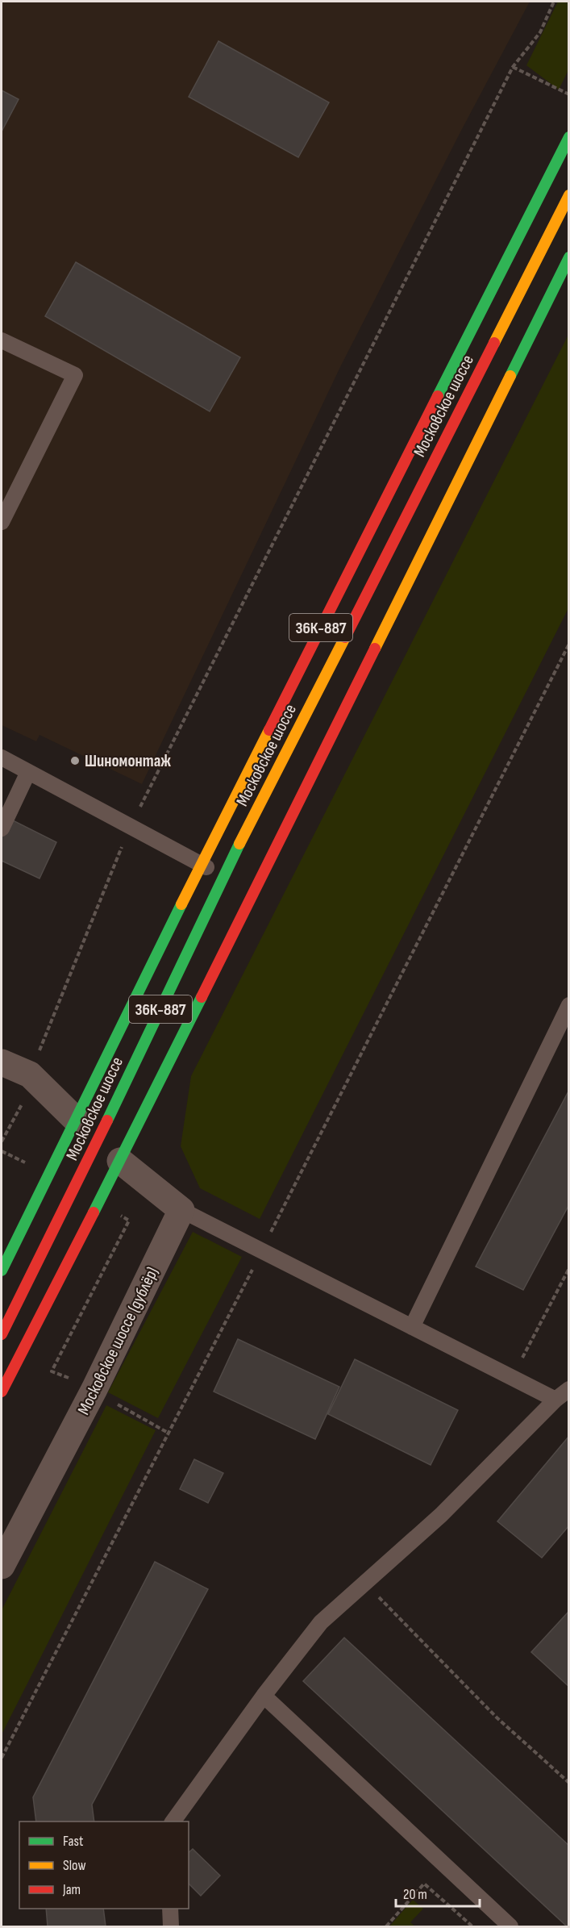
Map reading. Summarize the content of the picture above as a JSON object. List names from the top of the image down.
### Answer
{
  "streets": {
    "main road": ["Московское шоссе", "36К-887"],
    "street": ["Московское шоссе (дублёр)"]
  },
  "places": ["Шиномонтаж"],
  "legend": ["Fast", "Slow", "Jam"],
  "scale_bar": "20 m"
}
